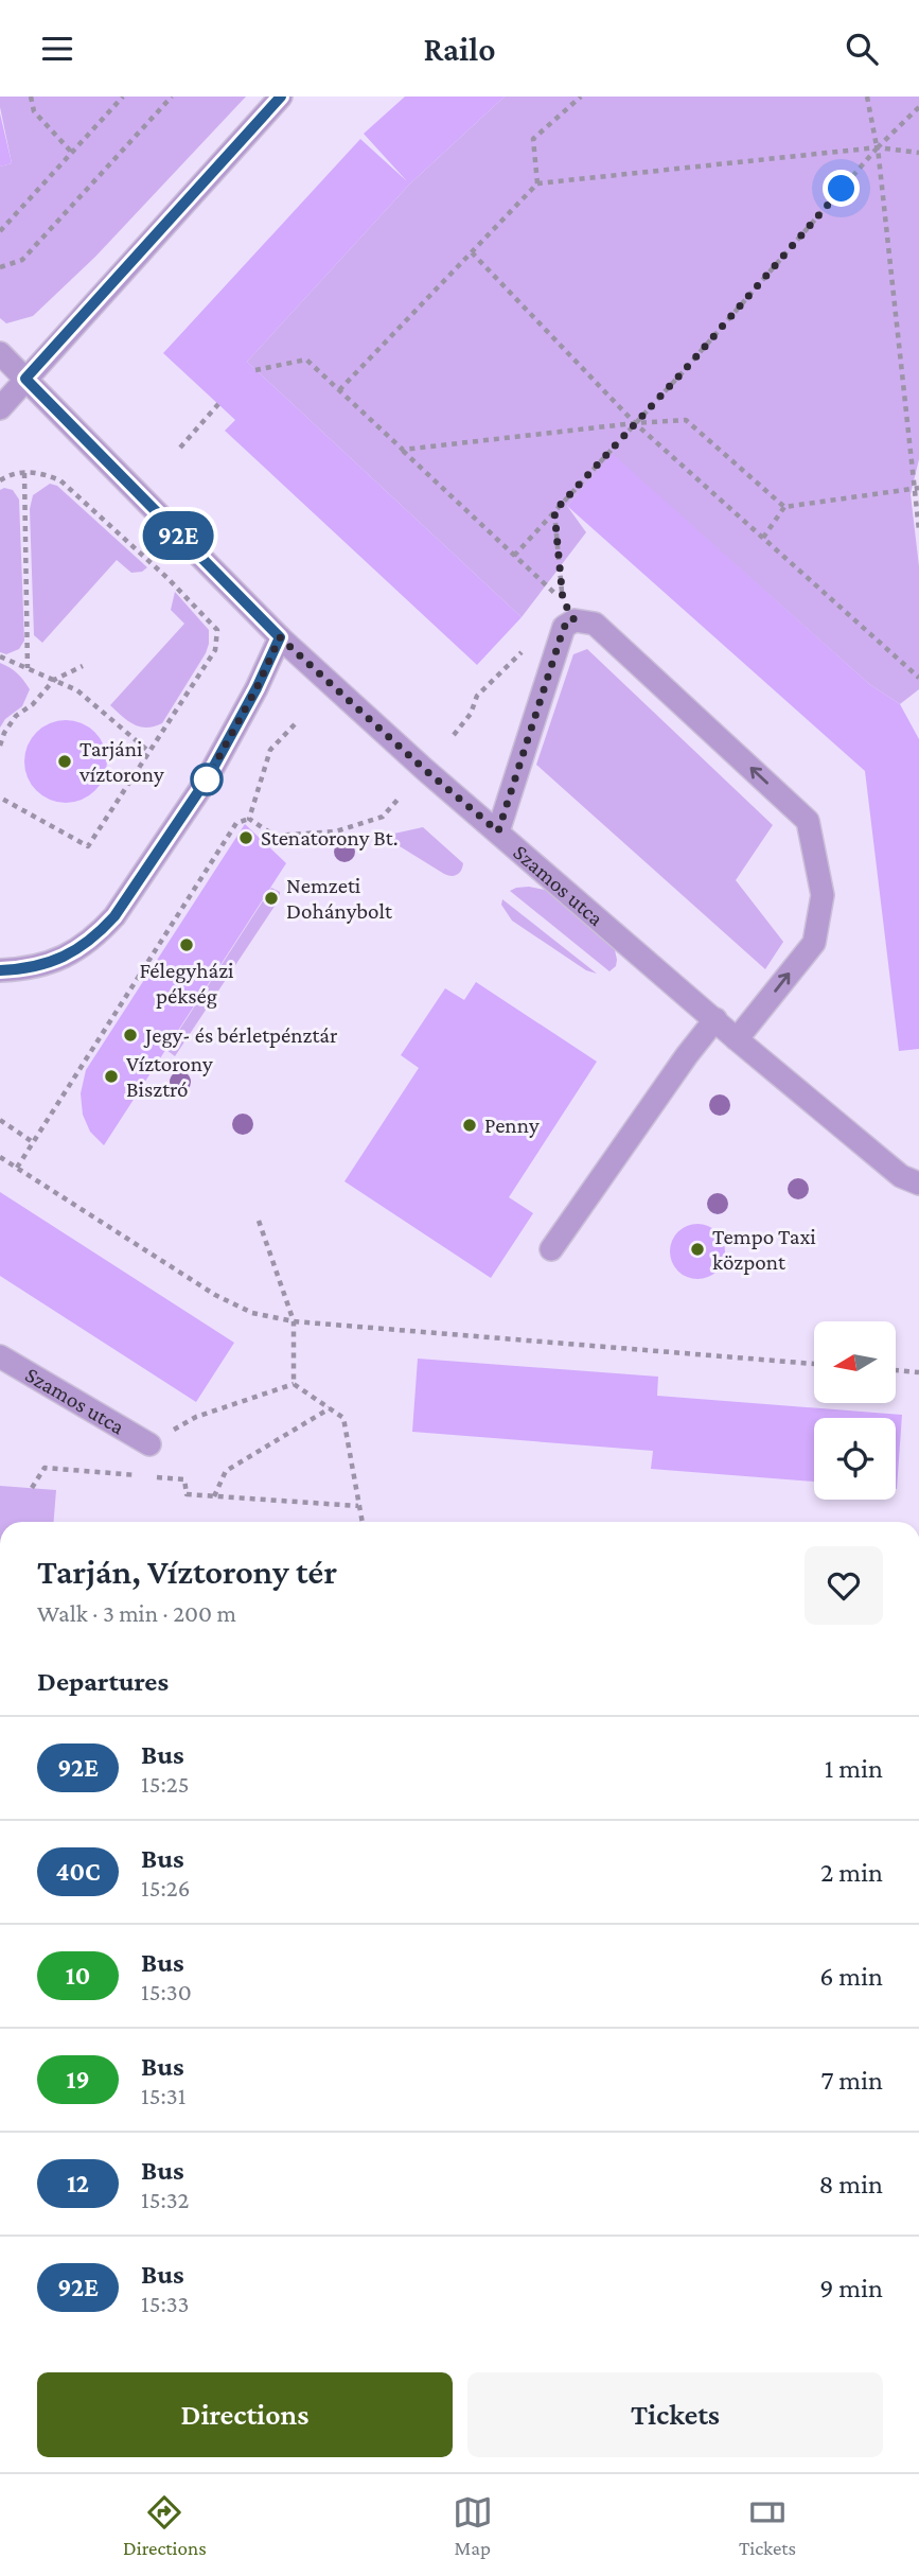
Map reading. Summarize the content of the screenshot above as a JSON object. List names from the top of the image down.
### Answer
{
  "streets": {
    "street": ["Szamos utca"]
  },
  "places": [
    "Tarjáni víztorony",
    "Stenatorony Bt.",
    "Nemzeti Dohánybolt",
    "Félegyházi pékség",
    "Jegy- és bérletpénztár",
    "Víztorony Bisztró",
    "Penny",
    "Tempo Taxi központ"
  ],
  "lines": ["bus line 92E"],
  "north": "left",
  "page": {
    "header": "Railo",
    "on_map": "92E",
    "heading": [
      ["Tarján, Víztorony tér", "Walk · 3 min · 200 m"],
      "Departures"
    ],
    "list": [
      {
        "mark": "92E",
        "name": "Bus",
        "note": "15:25",
        "value": "1 min"
      },
      {
        "mark": "40C",
        "name": "Bus",
        "note": "15:26",
        "value": "2 min"
      },
      {
        "mark": "10",
        "name": "Bus",
        "note": "15:30",
        "value": "6 min"
      },
      {
        "mark": "19",
        "name": "Bus",
        "note": "15:31",
        "value": "7 min"
      },
      {
        "mark": "12",
        "name": "Bus",
        "note": "15:32",
        "value": "8 min"
      },
      {
        "mark": "92E",
        "name": "Bus",
        "note": "15:33",
        "value": "9 min"
      }
    ],
    "buttons": ["Directions", "Tickets"],
    "tabs": ["Directions", "Map", "Tickets"]
  }
}
